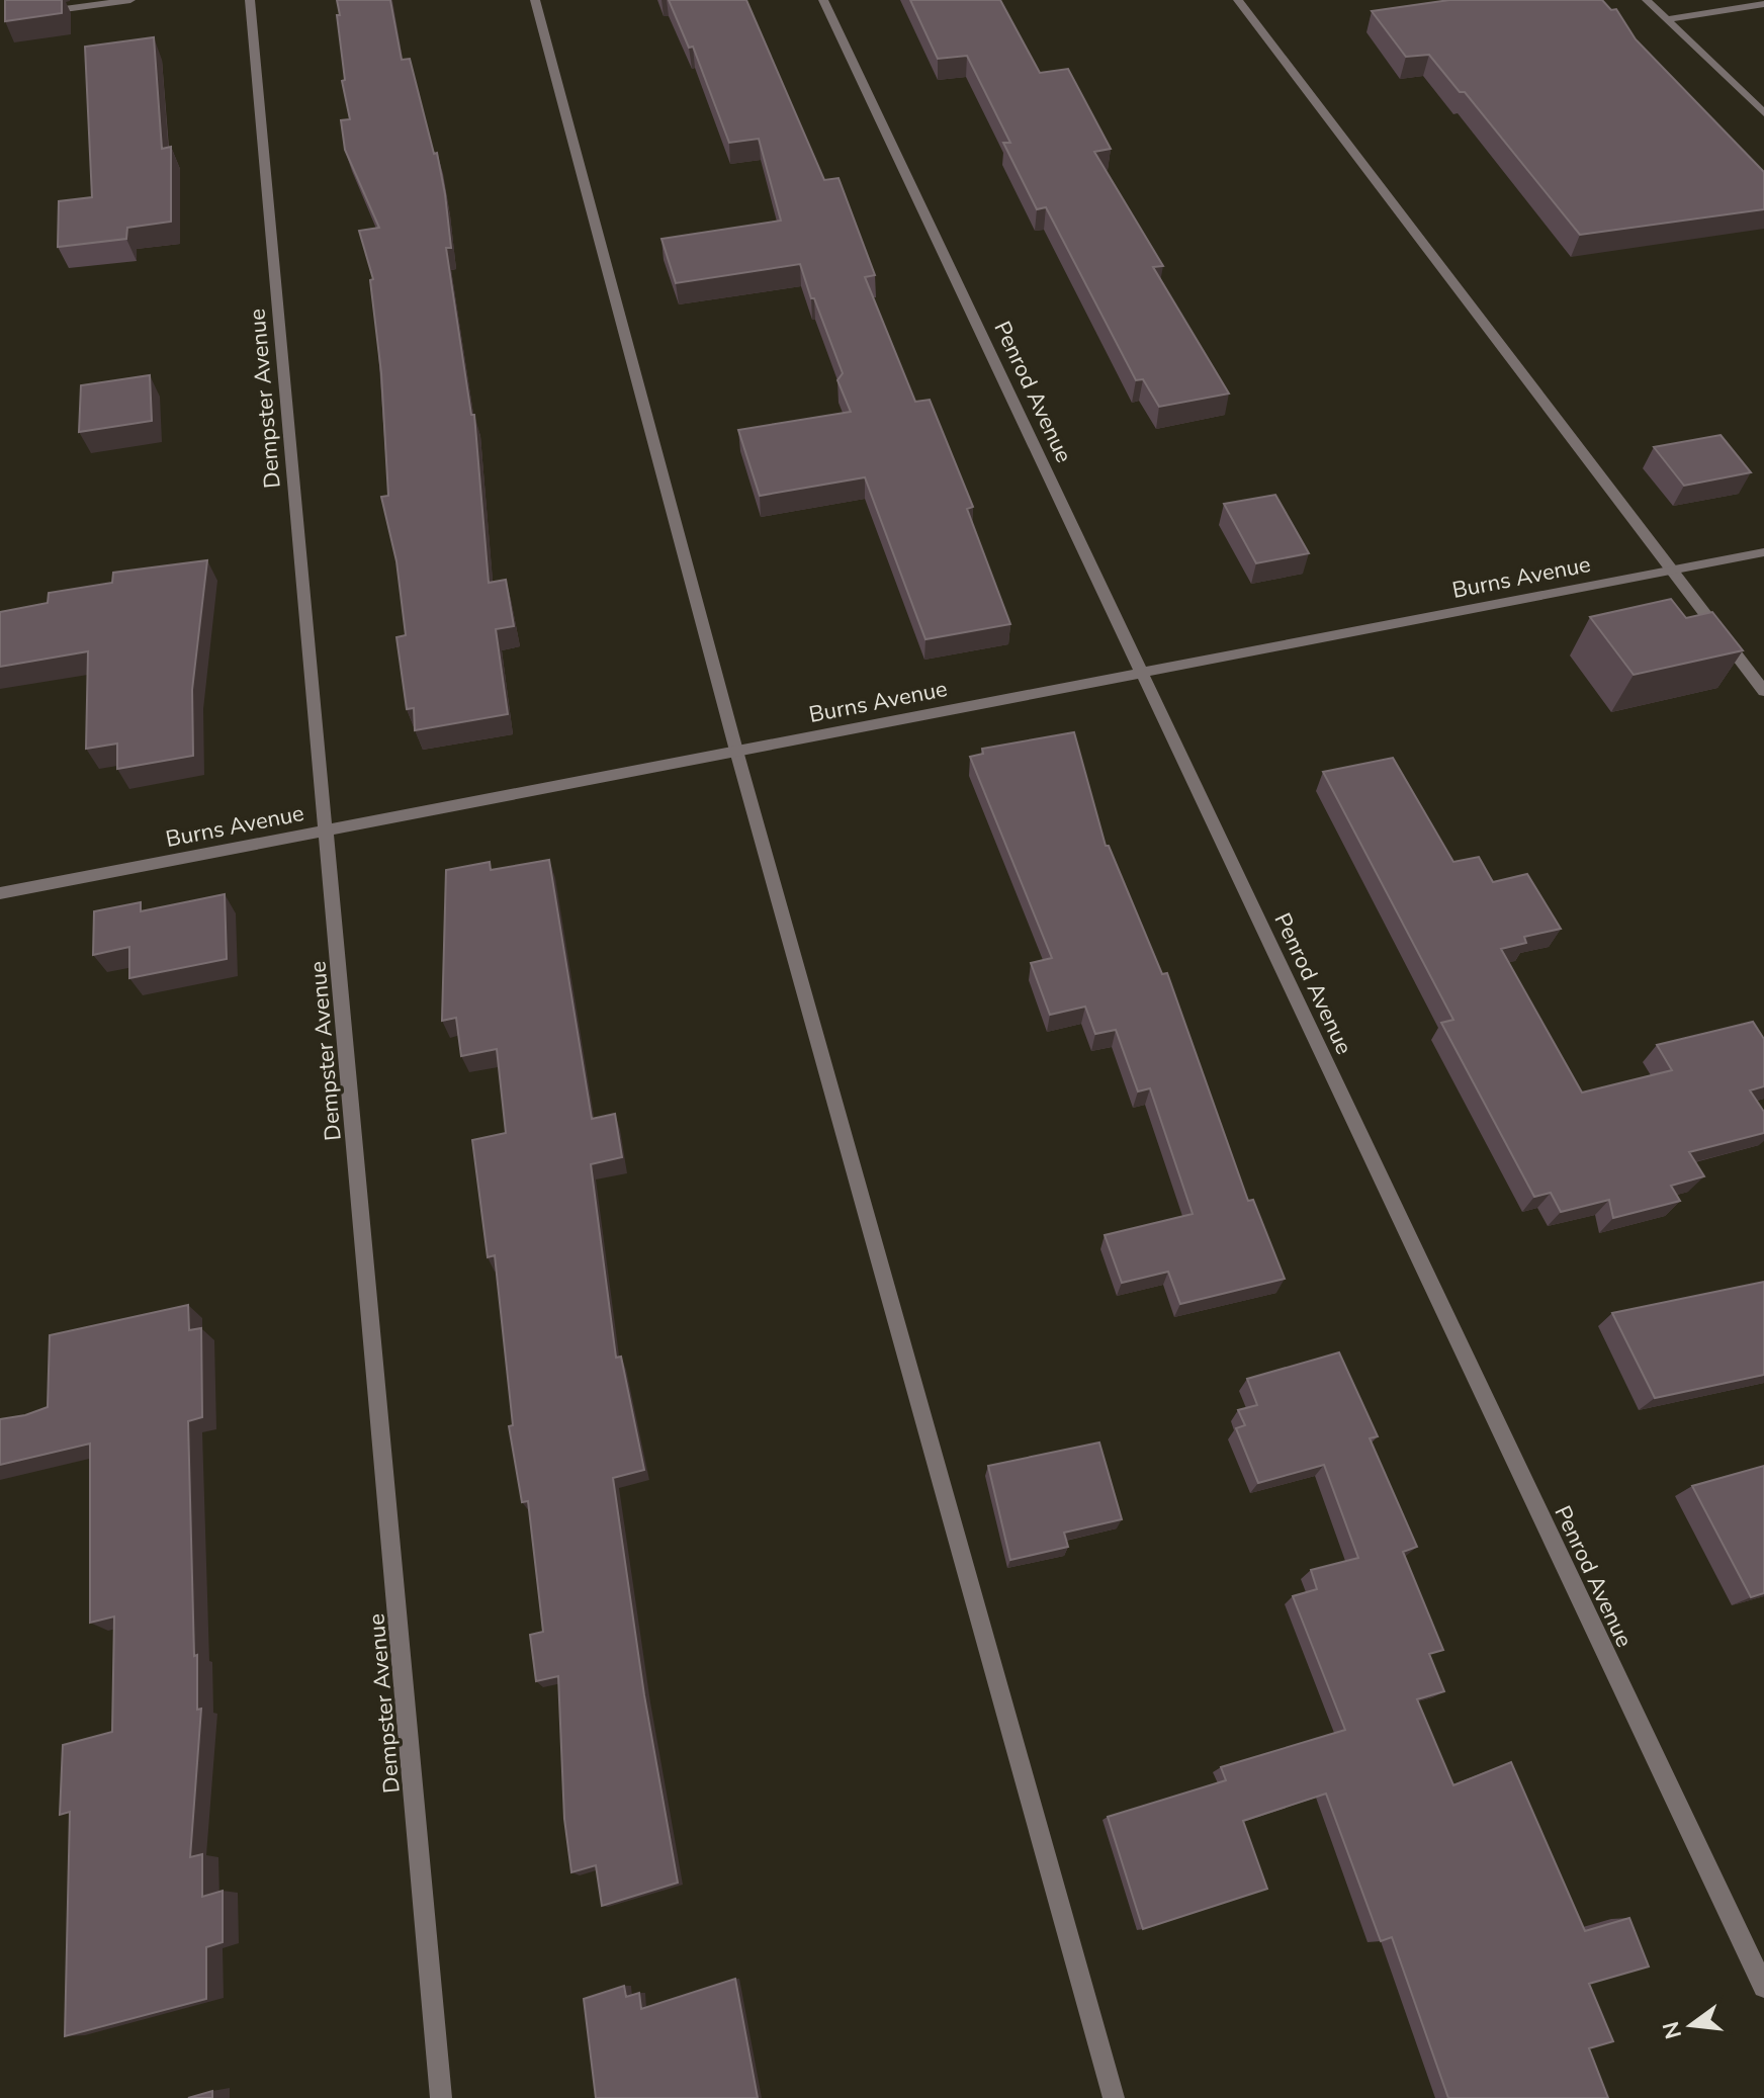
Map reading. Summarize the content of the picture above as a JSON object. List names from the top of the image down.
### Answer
{
  "streets": {
    "street": ["Penrod Avenue", "Dempster Avenue", "Burns Avenue"]
  },
  "crossings": [
    ["Penrod Avenue", "Burns Avenue"],
    ["Dempster Avenue", "Burns Avenue"]
  ],
  "north": "left"
}
